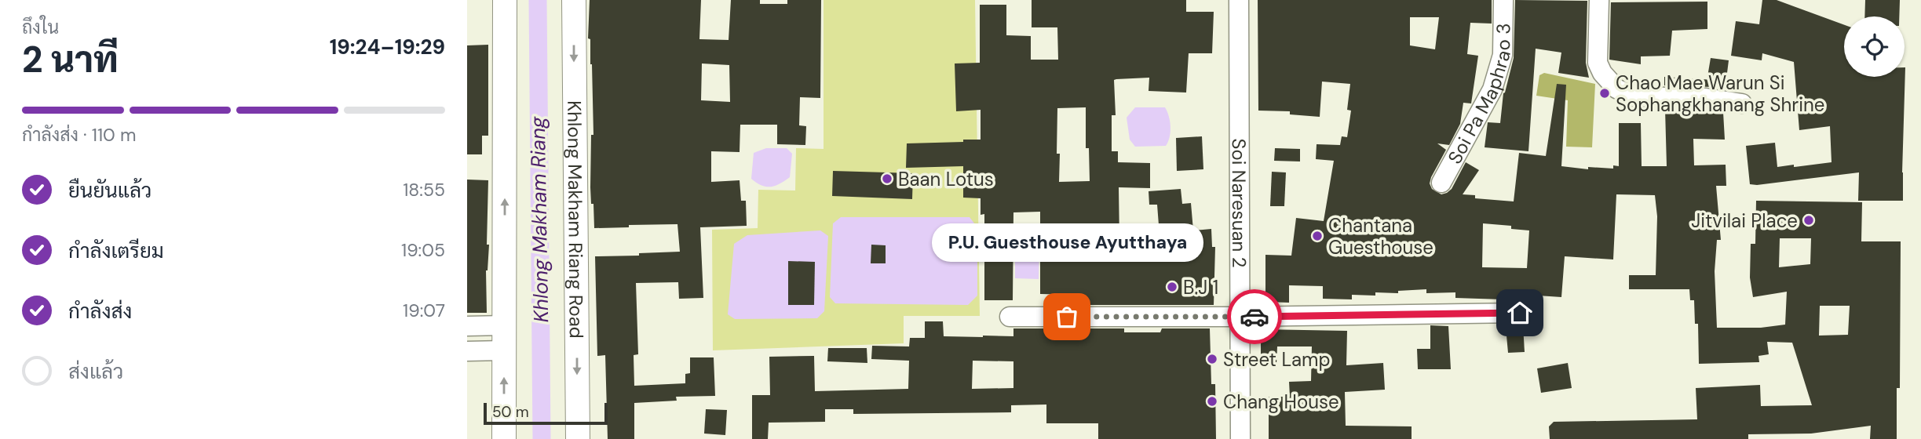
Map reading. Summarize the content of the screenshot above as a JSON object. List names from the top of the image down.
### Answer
{
  "streets": {
    "street": ["Soi Pa Maphrao 3", "Soi Naresuan 2", "Khlong Makham Riang Road"]
  },
  "water": ["Khlong Makham Riang"],
  "places": [
    "Chao Mae Warun Si Sophangkhanang Shrine",
    "Baan Lotus",
    "Jitvilai Place",
    "Chantana Guesthouse",
    "B.J 1",
    "P.U. Guesthouse Ayutthaya",
    "Street Lamp",
    "Chang House"
  ],
  "scale_bar": "50 m",
  "page": {
    "heading": ["2 นาที", "ถึงใน", "19:24–19:29"],
    "bar": "กำลังส่ง · 110 m",
    "list": [
      ["ยืนยันแล้ว", "18:55"],
      ["กำลังเตรียม", "19:05"],
      ["กำลังส่ง", "19:07"],
      "ส่งแล้ว"
    ],
    "bubble": "P.U. Guesthouse Ayutthaya",
    "scale": "50 m"
  }
}
